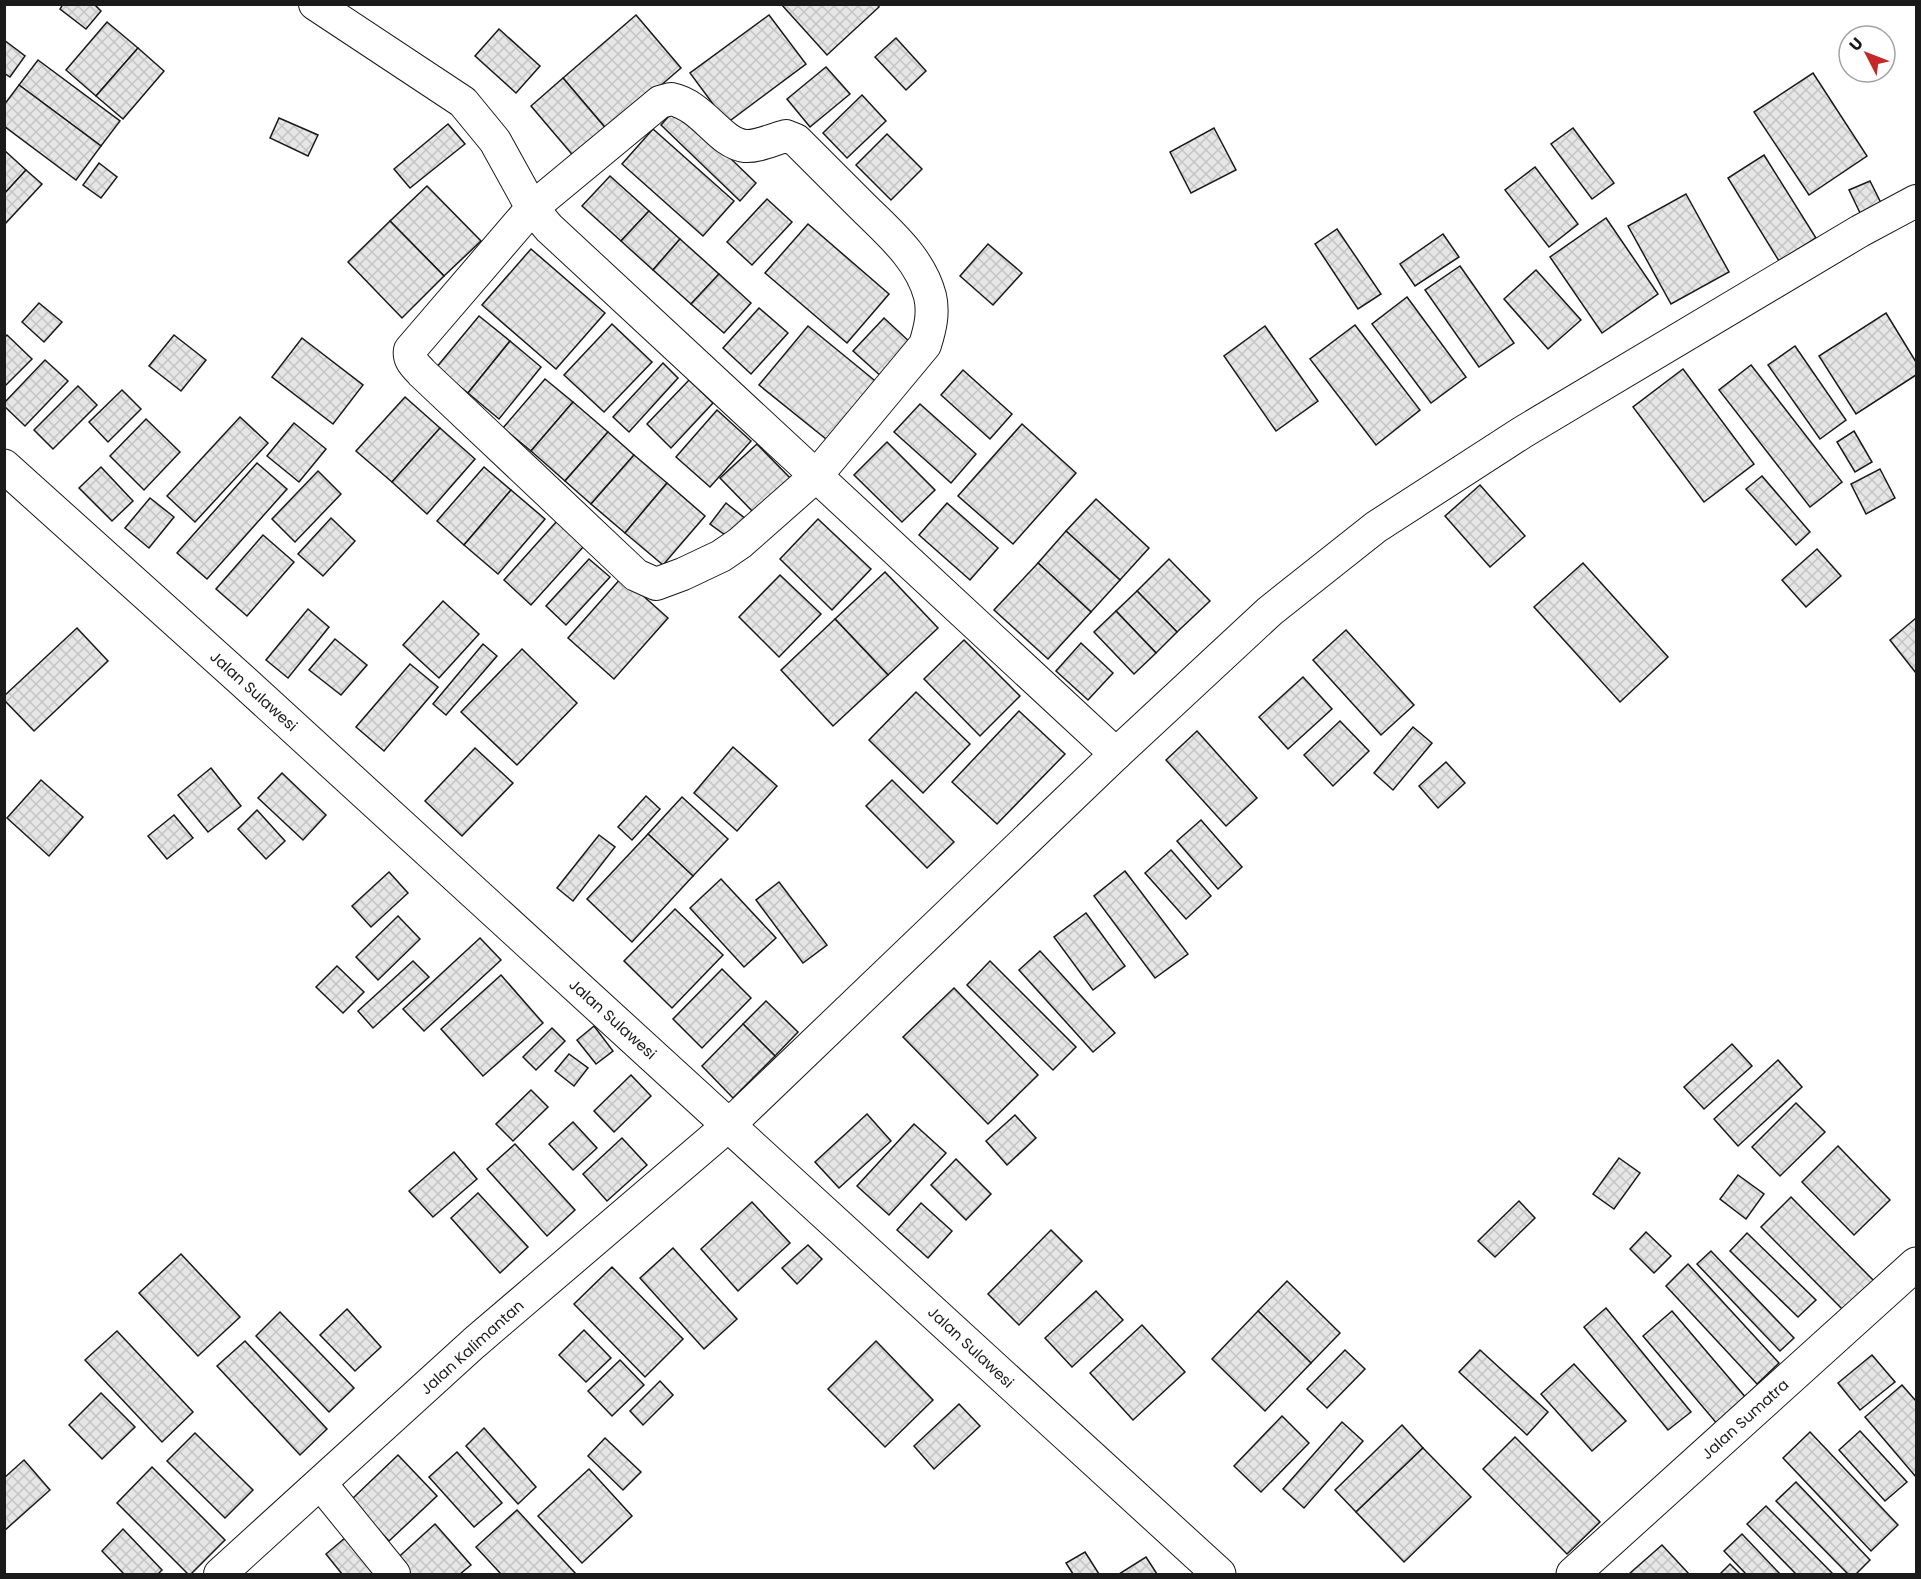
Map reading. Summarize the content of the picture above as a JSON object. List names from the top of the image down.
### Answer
{
  "streets": {
    "street": ["Jalan Sulawesi", "Jalan Kalimantan", "Jalan Sumatra"]
  },
  "crossings": [
    ["Jalan Sulawesi", "Jalan Kalimantan"]
  ],
  "north": "top left"
}
